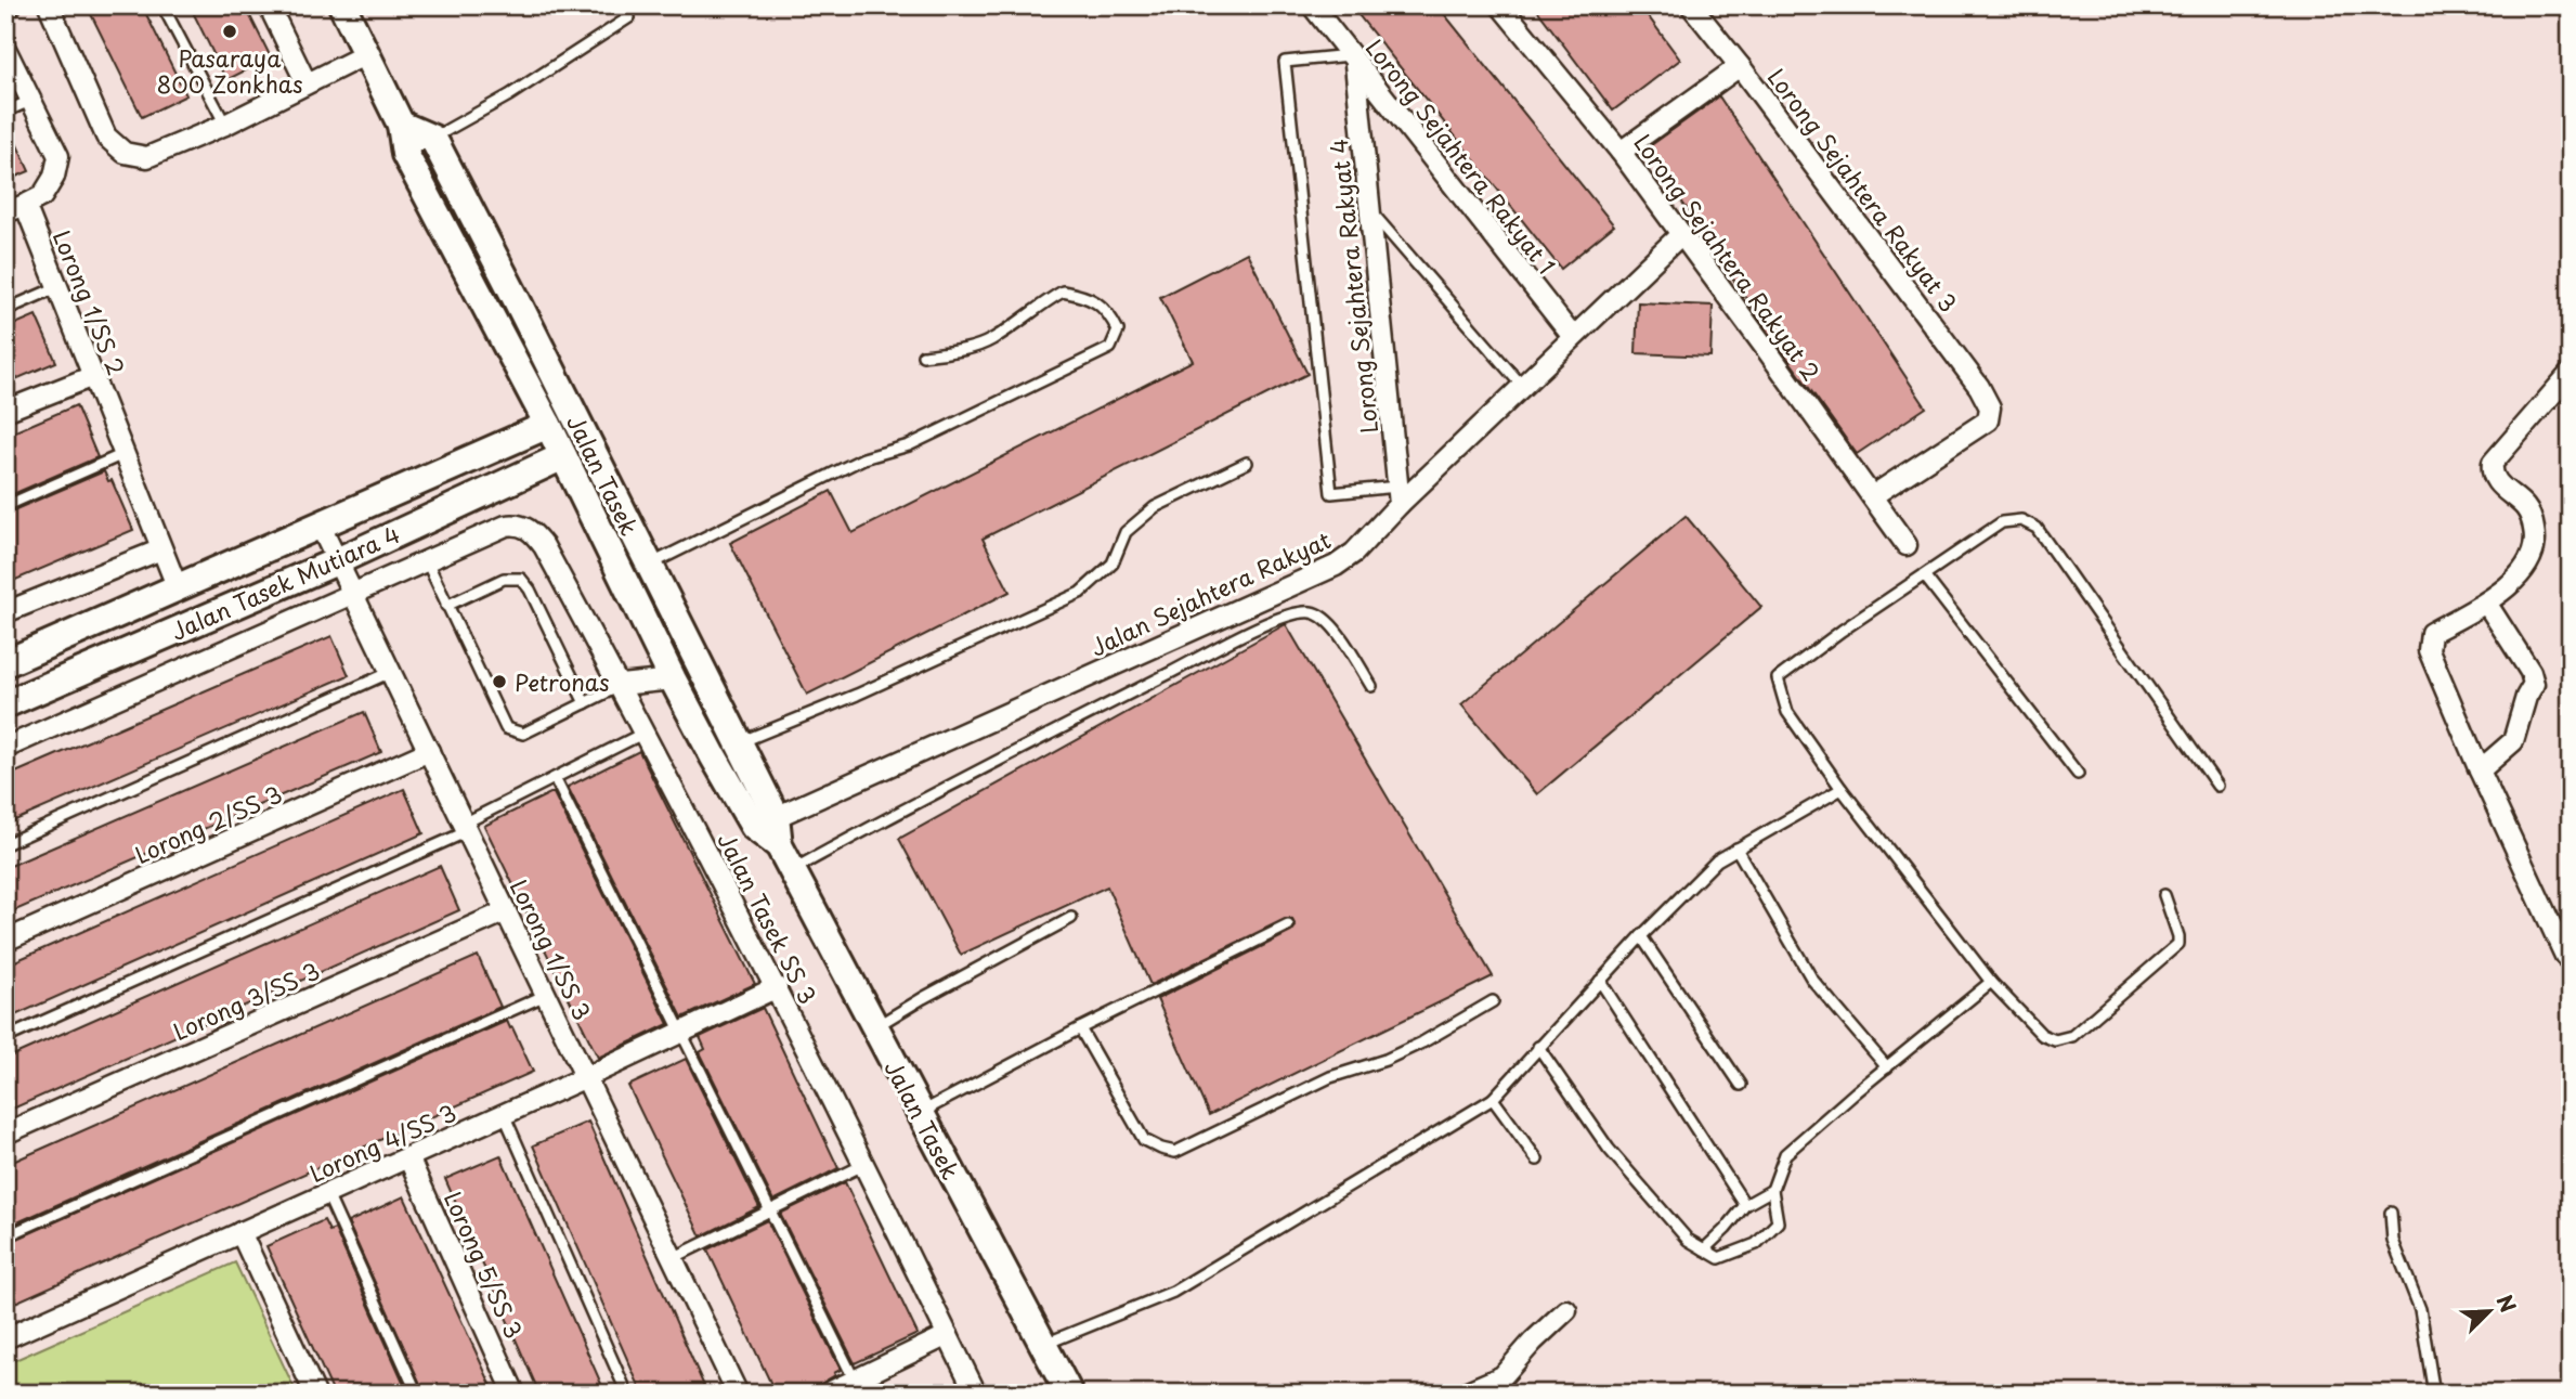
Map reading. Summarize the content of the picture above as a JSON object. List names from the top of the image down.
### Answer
{
  "streets": {
    "main road": ["Jalan Tasek", "Jalan Tasek Mutiara 4"],
    "street": [
      "Lorong Sejahtera Rakyat 1",
      "Lorong Sejahtera Rakyat 3",
      "Lorong Sejahtera Rakyat 2",
      "Lorong Sejahtera Rakyat 4",
      "Lorong 1/SS 2",
      "Jalan Sejahtera Rakyat",
      "Lorong 2/SS 3",
      "Jalan Tasek SS 3",
      "Lorong 1/SS 3",
      "Lorong 3/SS 3",
      "Lorong 4/SS 3",
      "Lorong 5/SS 3"
    ]
  },
  "crossings": [
    ["Lorong Sejahtera Rakyat 1", "Lorong Sejahtera Rakyat 4"],
    ["Lorong Sejahtera Rakyat 1", "Jalan Sejahtera Rakyat"],
    ["Lorong Sejahtera Rakyat 3", "Lorong Sejahtera Rakyat 2"],
    ["Lorong Sejahtera Rakyat 2", "Jalan Sejahtera Rakyat"],
    ["Lorong Sejahtera Rakyat 4", "Jalan Sejahtera Rakyat"],
    ["Lorong 1/SS 2", "Jalan Tasek Mutiara 4"],
    ["Jalan Tasek", "Jalan Tasek Mutiara 4"],
    ["Jalan Tasek", "Jalan Sejahtera Rakyat"],
    ["Jalan Tasek Mutiara 4", "Lorong 1/SS 3"],
    ["Lorong 2/SS 3", "Lorong 1/SS 3"],
    ["Jalan Tasek SS 3", "Lorong 4/SS 3"],
    ["Lorong 1/SS 3", "Lorong 3/SS 3"],
    ["Lorong 1/SS 3", "Lorong 4/SS 3"],
    ["Lorong 4/SS 3", "Lorong 5/SS 3"]
  ],
  "places": ["Pasaraya 800 Zonkhas", "Petronas"],
  "north": "top right"
}
